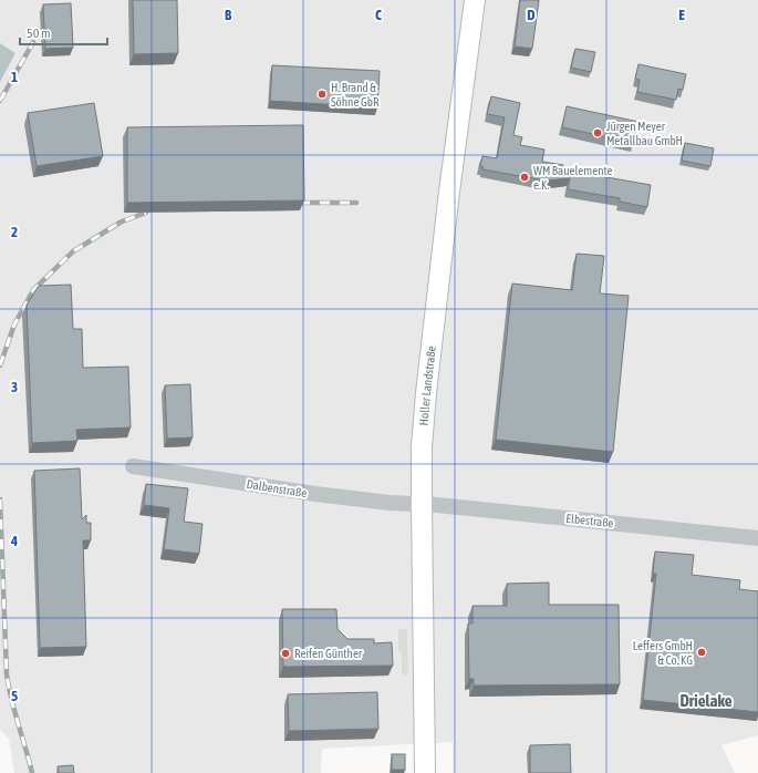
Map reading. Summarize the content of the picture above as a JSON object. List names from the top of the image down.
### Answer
{
  "streets": {
    "main road": ["Holler Landstraße"],
    "street": ["Dalbenstraße", "Elbestraße"]
  },
  "crossings": [
    ["Holler Landstraße", "Dalbenstraße"],
    ["Holler Landstraße", "Elbestraße"],
    ["Dalbenstraße", "Elbestraße"]
  ],
  "districts": ["Drielake"],
  "places": [
    "H. Brand & Söhne GbR",
    "Jürgen Meyer Metallbau GmbH",
    "WM Bauelemente e.K.",
    "Leffers GmbH & Co. KG",
    "Reifen Günther"
  ],
  "scale_bar": "50 m",
  "grid": {
    "columns": [
      "B",
      "C",
      "D",
      "E"
    ],
    "rows": [
      "1",
      "2",
      "3",
      "4",
      "5"
    ]
  }
}
